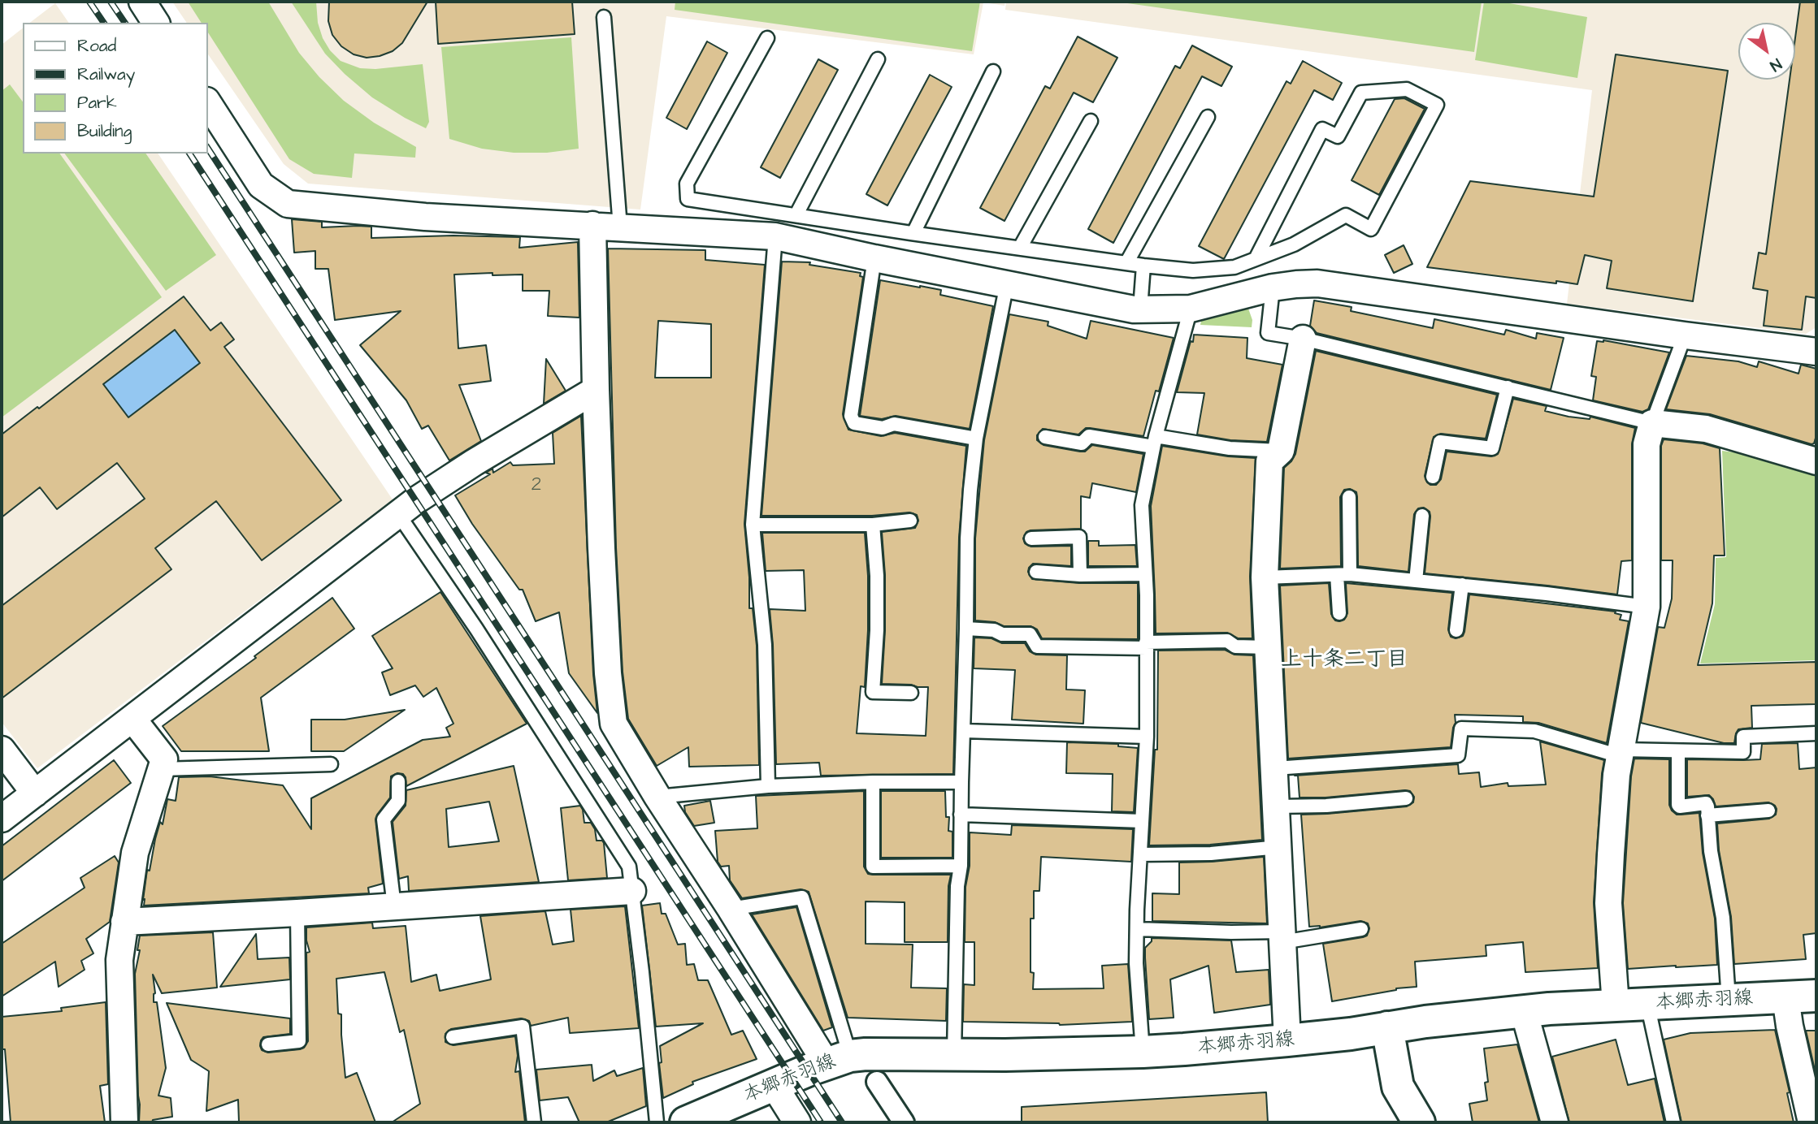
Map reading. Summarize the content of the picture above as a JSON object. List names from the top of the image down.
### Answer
{
  "streets": {
    "main road": ["本郷赤羽線"]
  },
  "districts": ["上十条二丁目"],
  "house_numbers": ["２"],
  "legend": [
    "Road",
    "Railway",
    "Park",
    "Building"
  ],
  "north": "bottom right"
}
